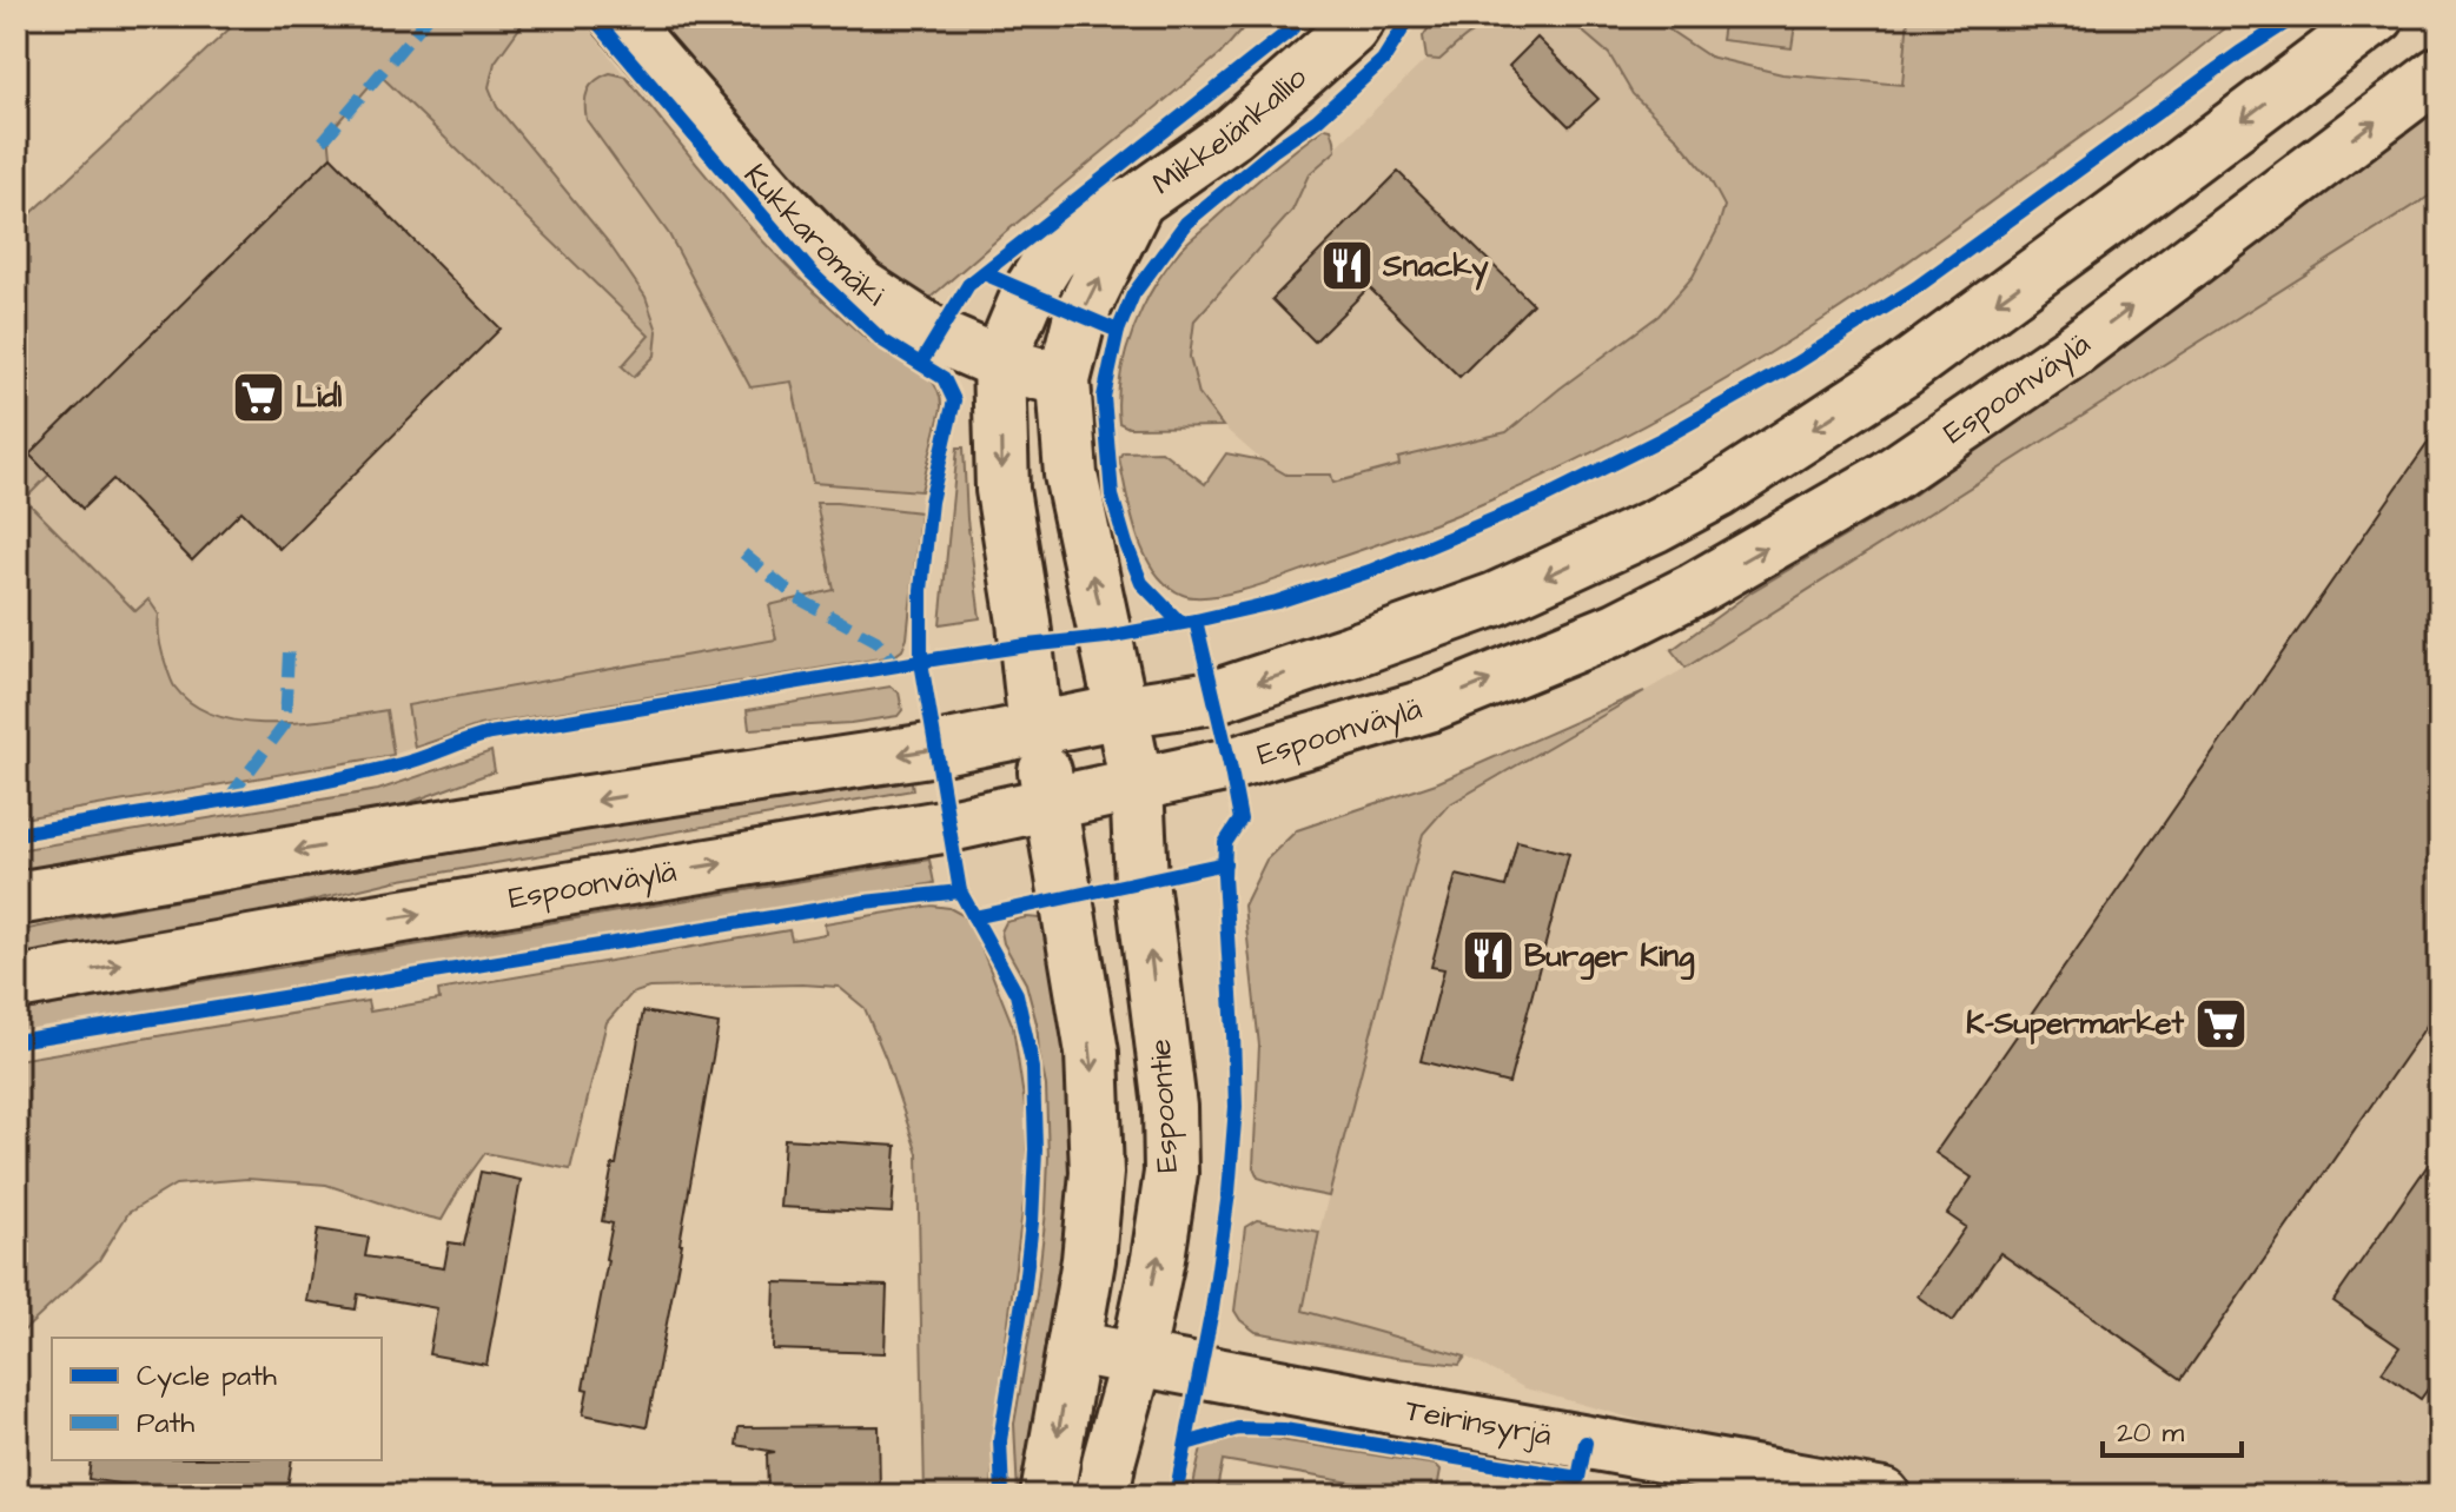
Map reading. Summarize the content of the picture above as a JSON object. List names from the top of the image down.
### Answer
{
  "streets": {
    "main road": [
      "Mikkelänkallio",
      "Kukkaromäki",
      "Espoonväylä",
      "Espoontie",
      "Teirinsyrjä"
    ]
  },
  "crossings": [
    ["Mikkelänkallio", "Kukkaromäki"],
    ["Mikkelänkallio", "Espoontie"],
    ["Espoonväylä", "Espoontie"],
    ["Espoontie", "Teirinsyrjä"]
  ],
  "places": {
    "restaurant": ["Snacky", "Burger King"],
    "supermarket": ["Lidl", "K-Supermarket"]
  },
  "legend": ["Cycle path", "Path"],
  "scale_bar": "20 m"
}
